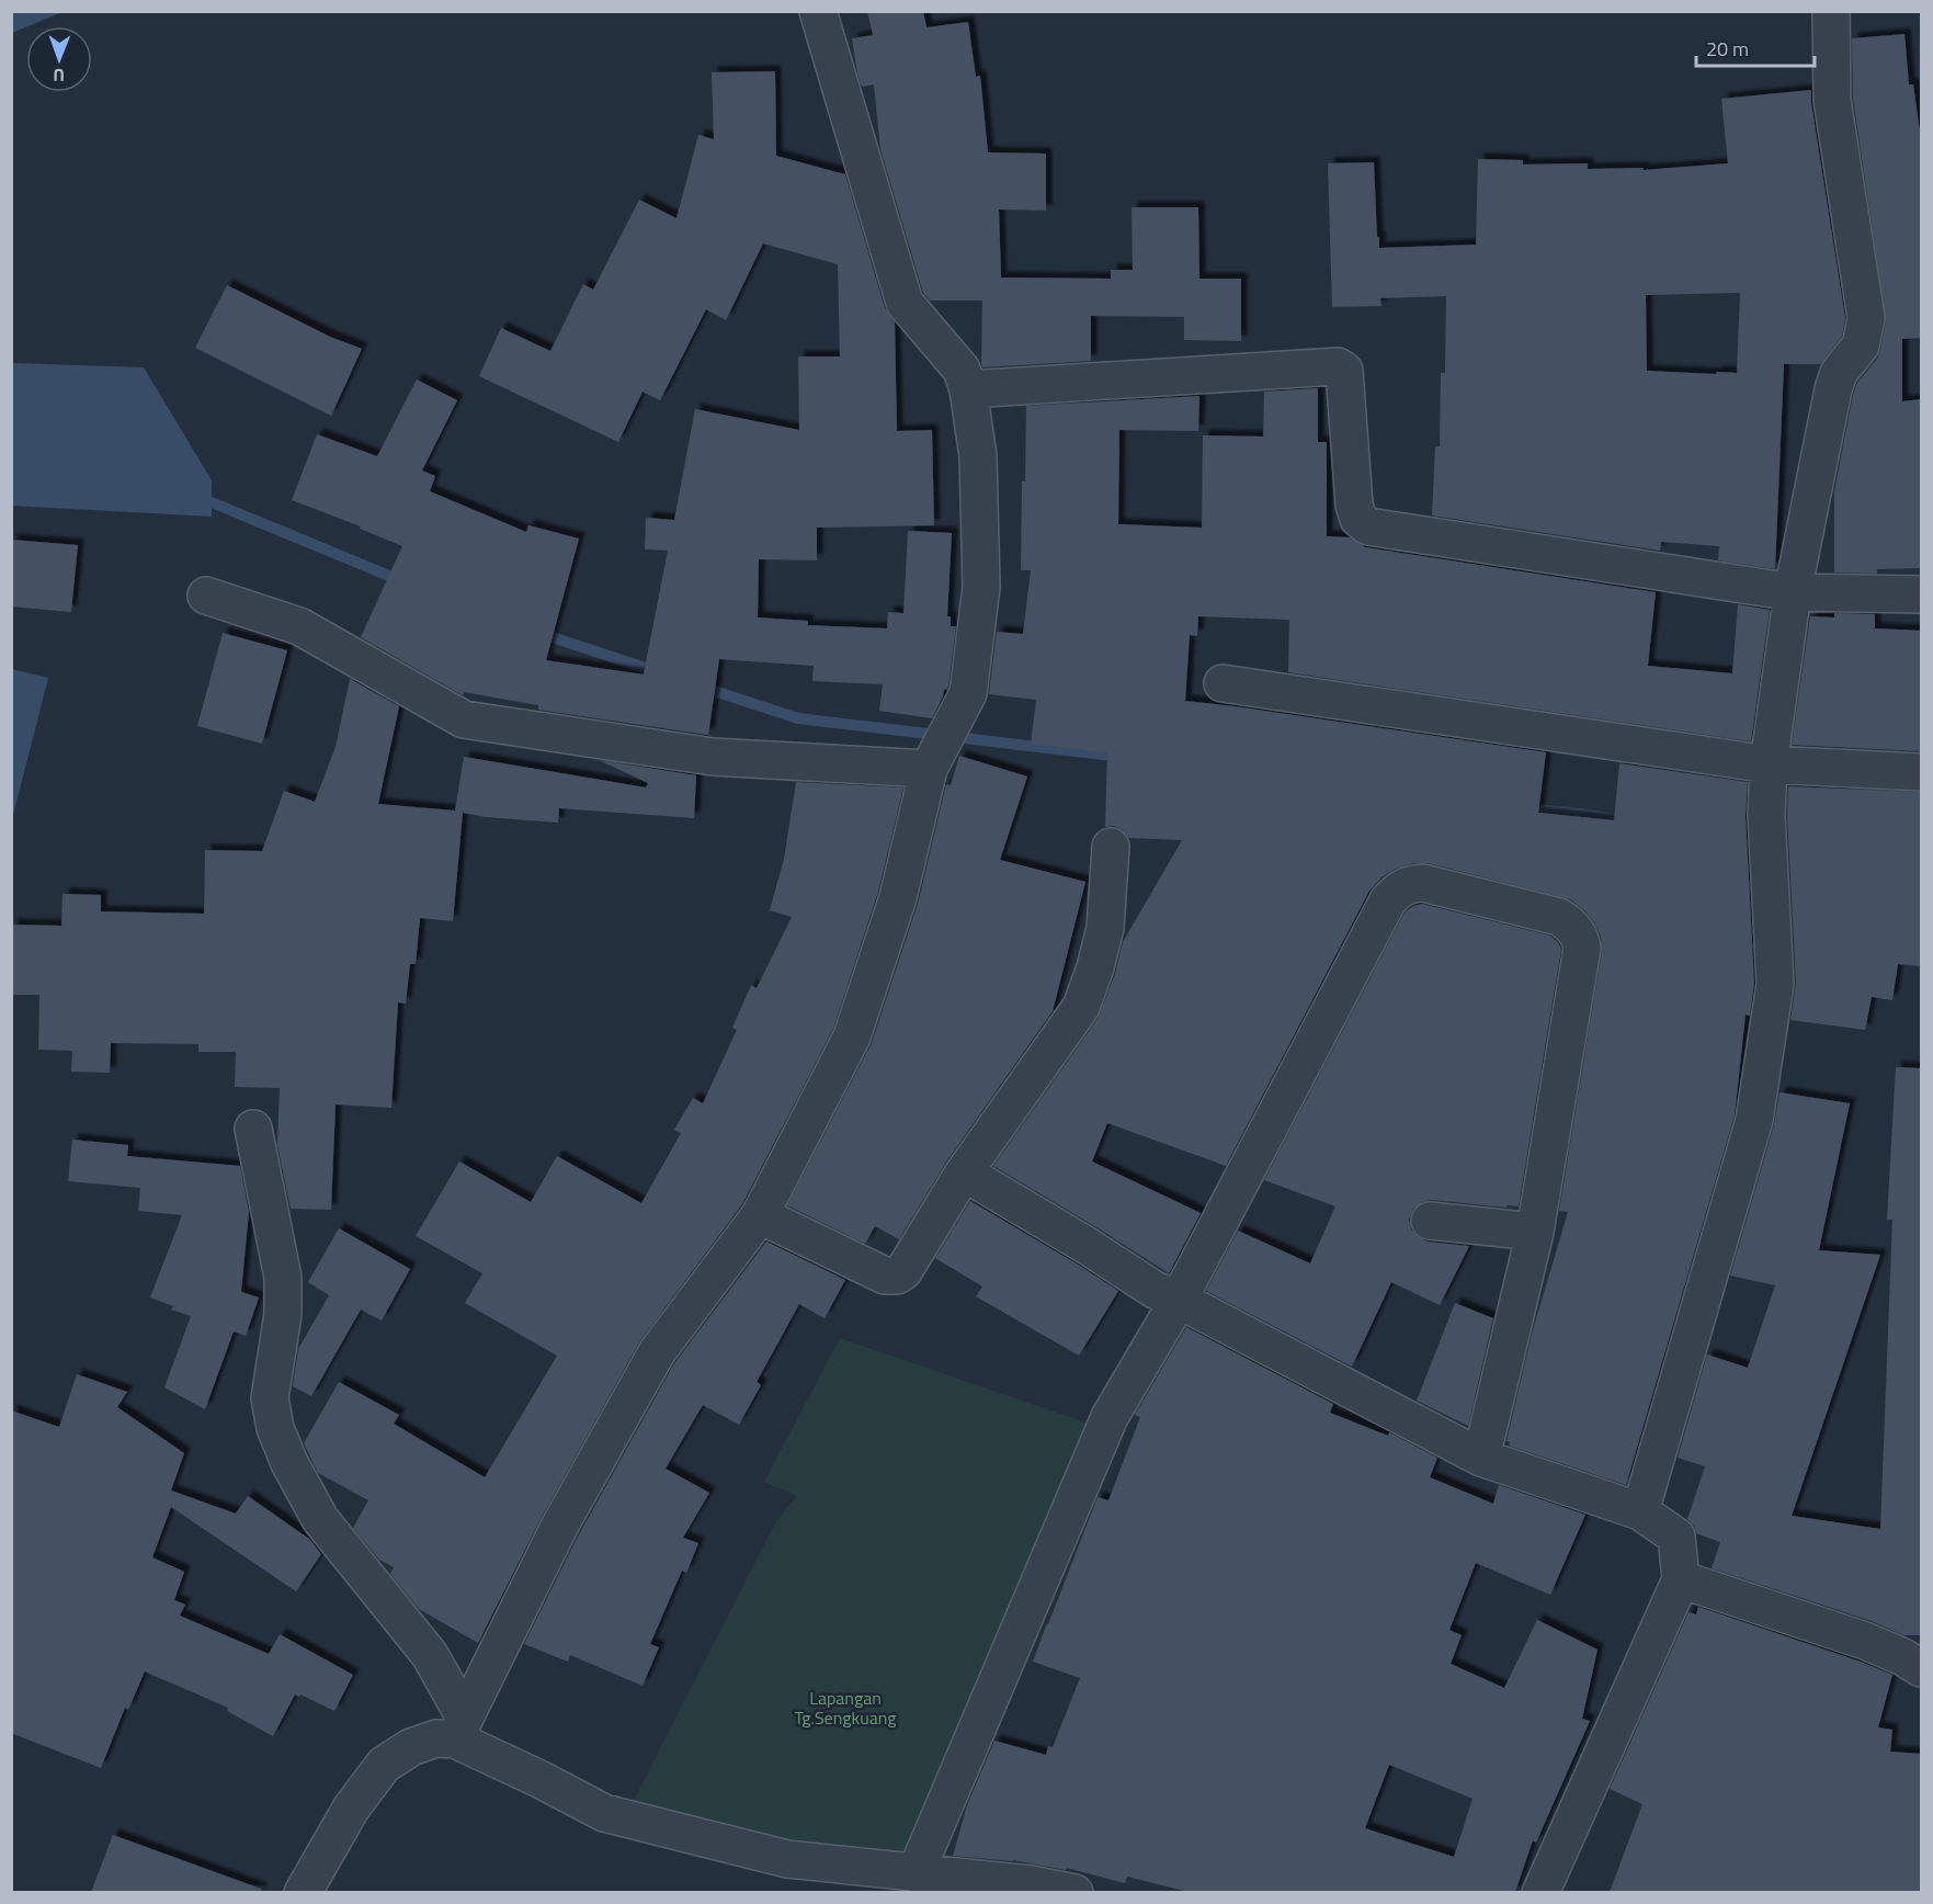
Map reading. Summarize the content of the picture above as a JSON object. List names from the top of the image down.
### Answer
{
  "parks": ["Lapangan Tg.Sengkuang"],
  "scale_bar": "20 m",
  "north": "bottom"
}
